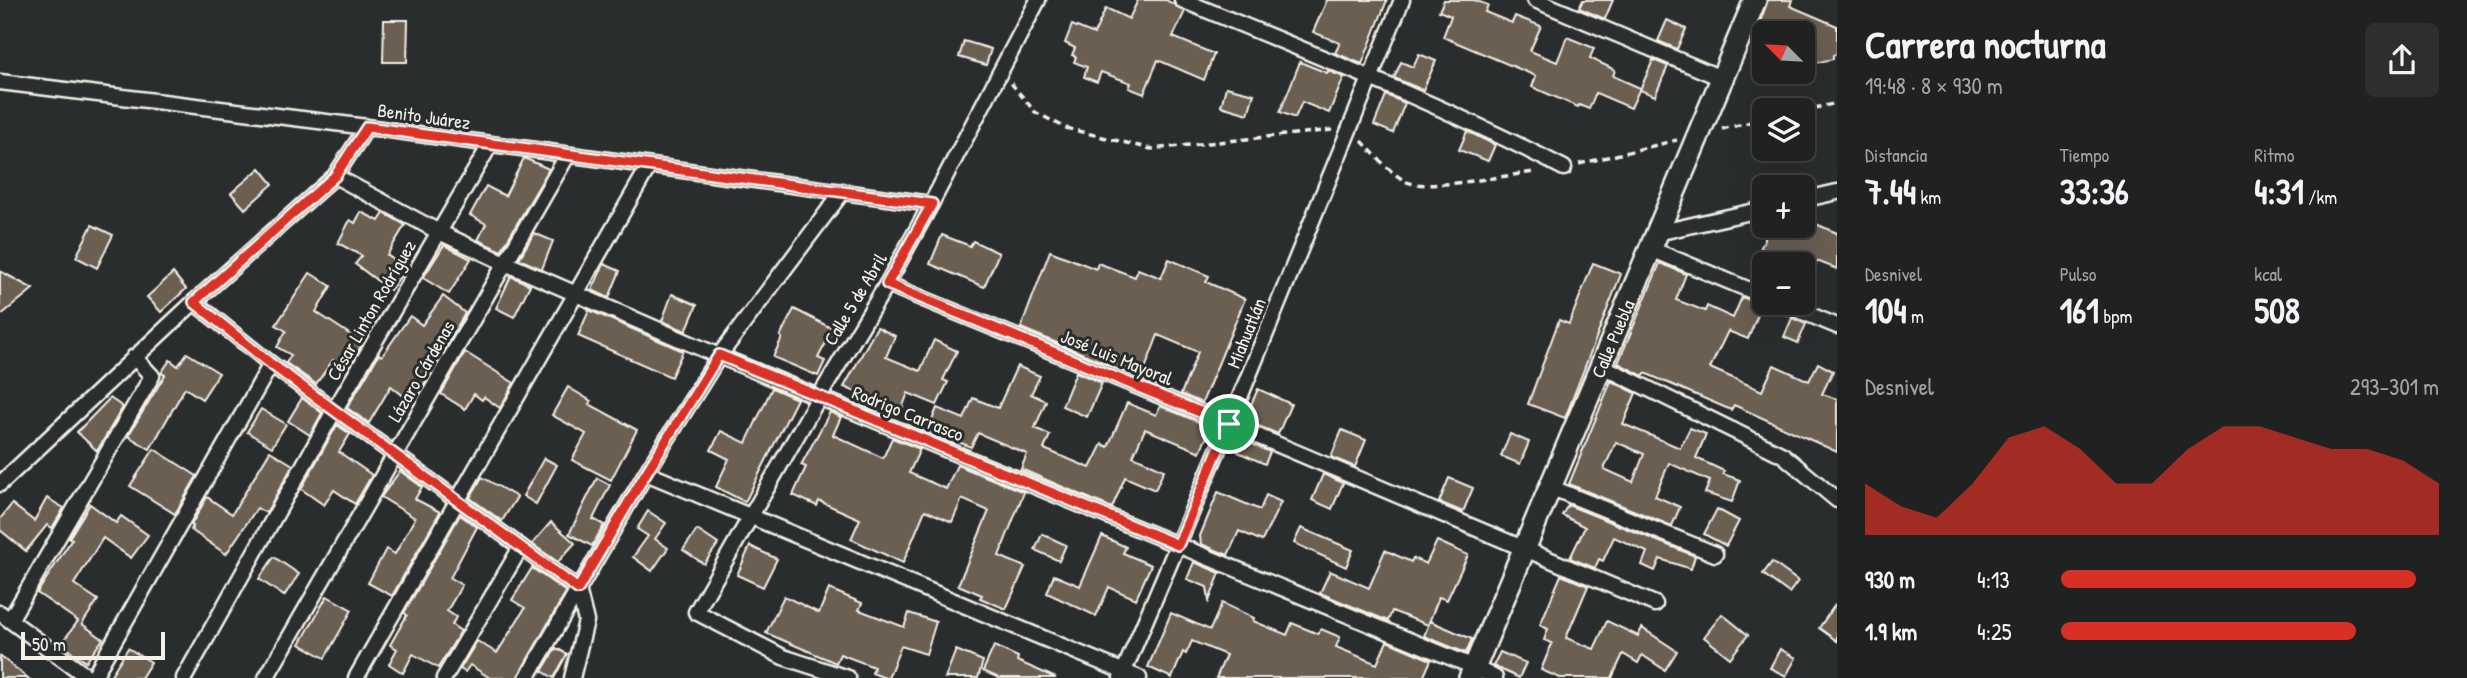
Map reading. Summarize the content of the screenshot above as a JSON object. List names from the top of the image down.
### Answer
{
  "streets": {
    "street": [
      "Benito Juárez",
      "Calle 5 de Abril",
      "César Linton Rodríguez",
      "Miahuatlán",
      "Calle Puebla",
      "José Luis Mayoral",
      "Lázaro Cárdenas",
      "Rodrigo Carrasco"
    ]
  },
  "crossings": [
    ["Benito Juárez", "Calle 5 de Abril"],
    ["Benito Juárez", "César Linton Rodríguez"],
    ["Benito Juárez", "Lázaro Cárdenas"],
    ["Calle 5 de Abril", "José Luis Mayoral"],
    ["Calle 5 de Abril", "Rodrigo Carrasco"],
    ["César Linton Rodríguez", "Rodrigo Carrasco"],
    ["Miahuatlán", "José Luis Mayoral"],
    ["Miahuatlán", "Rodrigo Carrasco"],
    ["Calle Puebla", "José Luis Mayoral"],
    ["Calle Puebla", "Rodrigo Carrasco"],
    ["Lázaro Cárdenas", "Rodrigo Carrasco"]
  ],
  "scale_bar": "50 m",
  "north": "top left",
  "page": {
    "heading": ["Carrera nocturna", "19:48 · 8 × 930 m"],
    "map_buttons": ["+", "−"],
    "stats": [
      ["Distancia", "7.44 km"],
      ["Tiempo", "33:36"],
      ["Ritmo", "4:31 /km"],
      ["Desnivel", "104 m"],
      ["Pulso", "161 bpm"],
      ["kcal", "508"]
    ],
    "chart": ["Desnivel", "293–301 m"],
    "list": [
      {
        "name": "930 m",
        "note": "4:13"
      },
      {
        "name": "1.9 km",
        "note": "4:25"
      }
    ],
    "scale": "50 m"
  }
}
